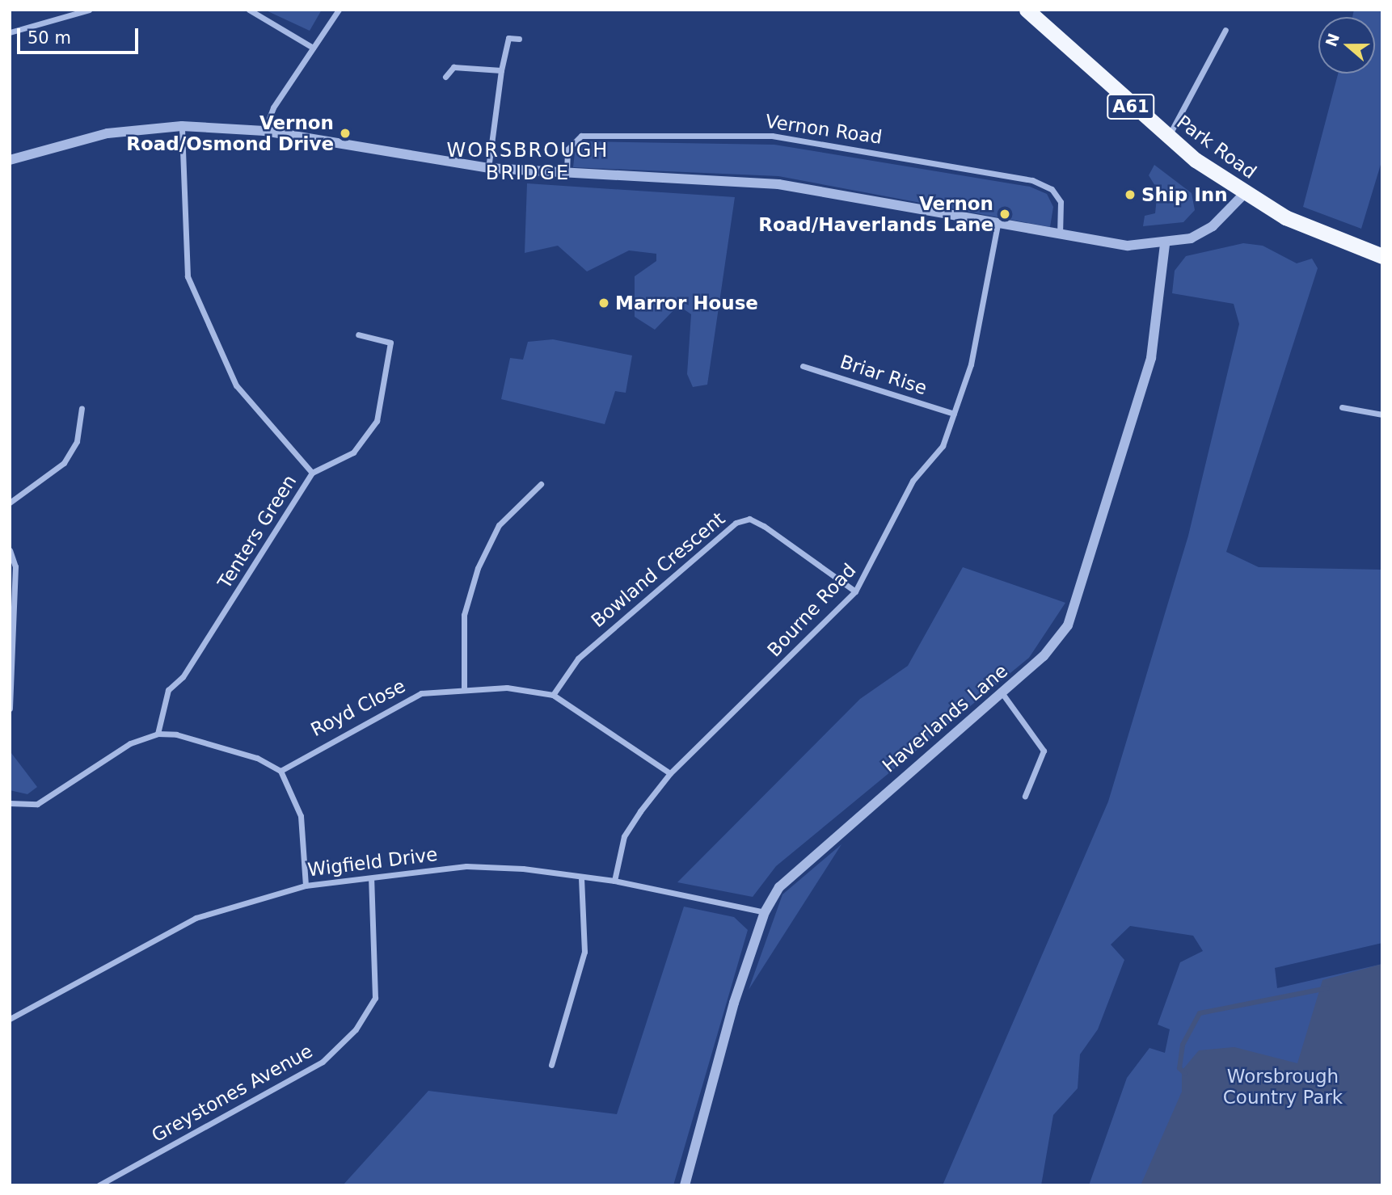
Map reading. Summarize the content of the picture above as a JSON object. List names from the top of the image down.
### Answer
{
  "streets": {
    "highway": ["A61", "Park Road"],
    "street": [
      "Vernon Road",
      "Briar Rise",
      "Tenters Green",
      "Bowland Crescent",
      "Bourne Road",
      "Royd Close",
      "Haverlands Lane",
      "Wigfield Drive",
      "Greystones Avenue"
    ]
  },
  "crossings": [
    ["Briar Rise", "Bourne Road"],
    ["Bowland Crescent", "Bourne Road"],
    ["Bowland Crescent", "Royd Close"],
    ["Bourne Road", "Royd Close"],
    ["Bourne Road", "Wigfield Drive"],
    ["Haverlands Lane", "Wigfield Drive"],
    ["Wigfield Drive", "Greystones Avenue"]
  ],
  "districts": ["WORSBROUGH BRIDGE"],
  "parks": ["Worsbrough Country Park"],
  "places": [
    "Vernon Road/Osmond Drive",
    "Ship Inn",
    "Vernon Road/Haverlands Lane",
    "Marror House"
  ],
  "scale_bar": "50 m",
  "north": "left"
}
